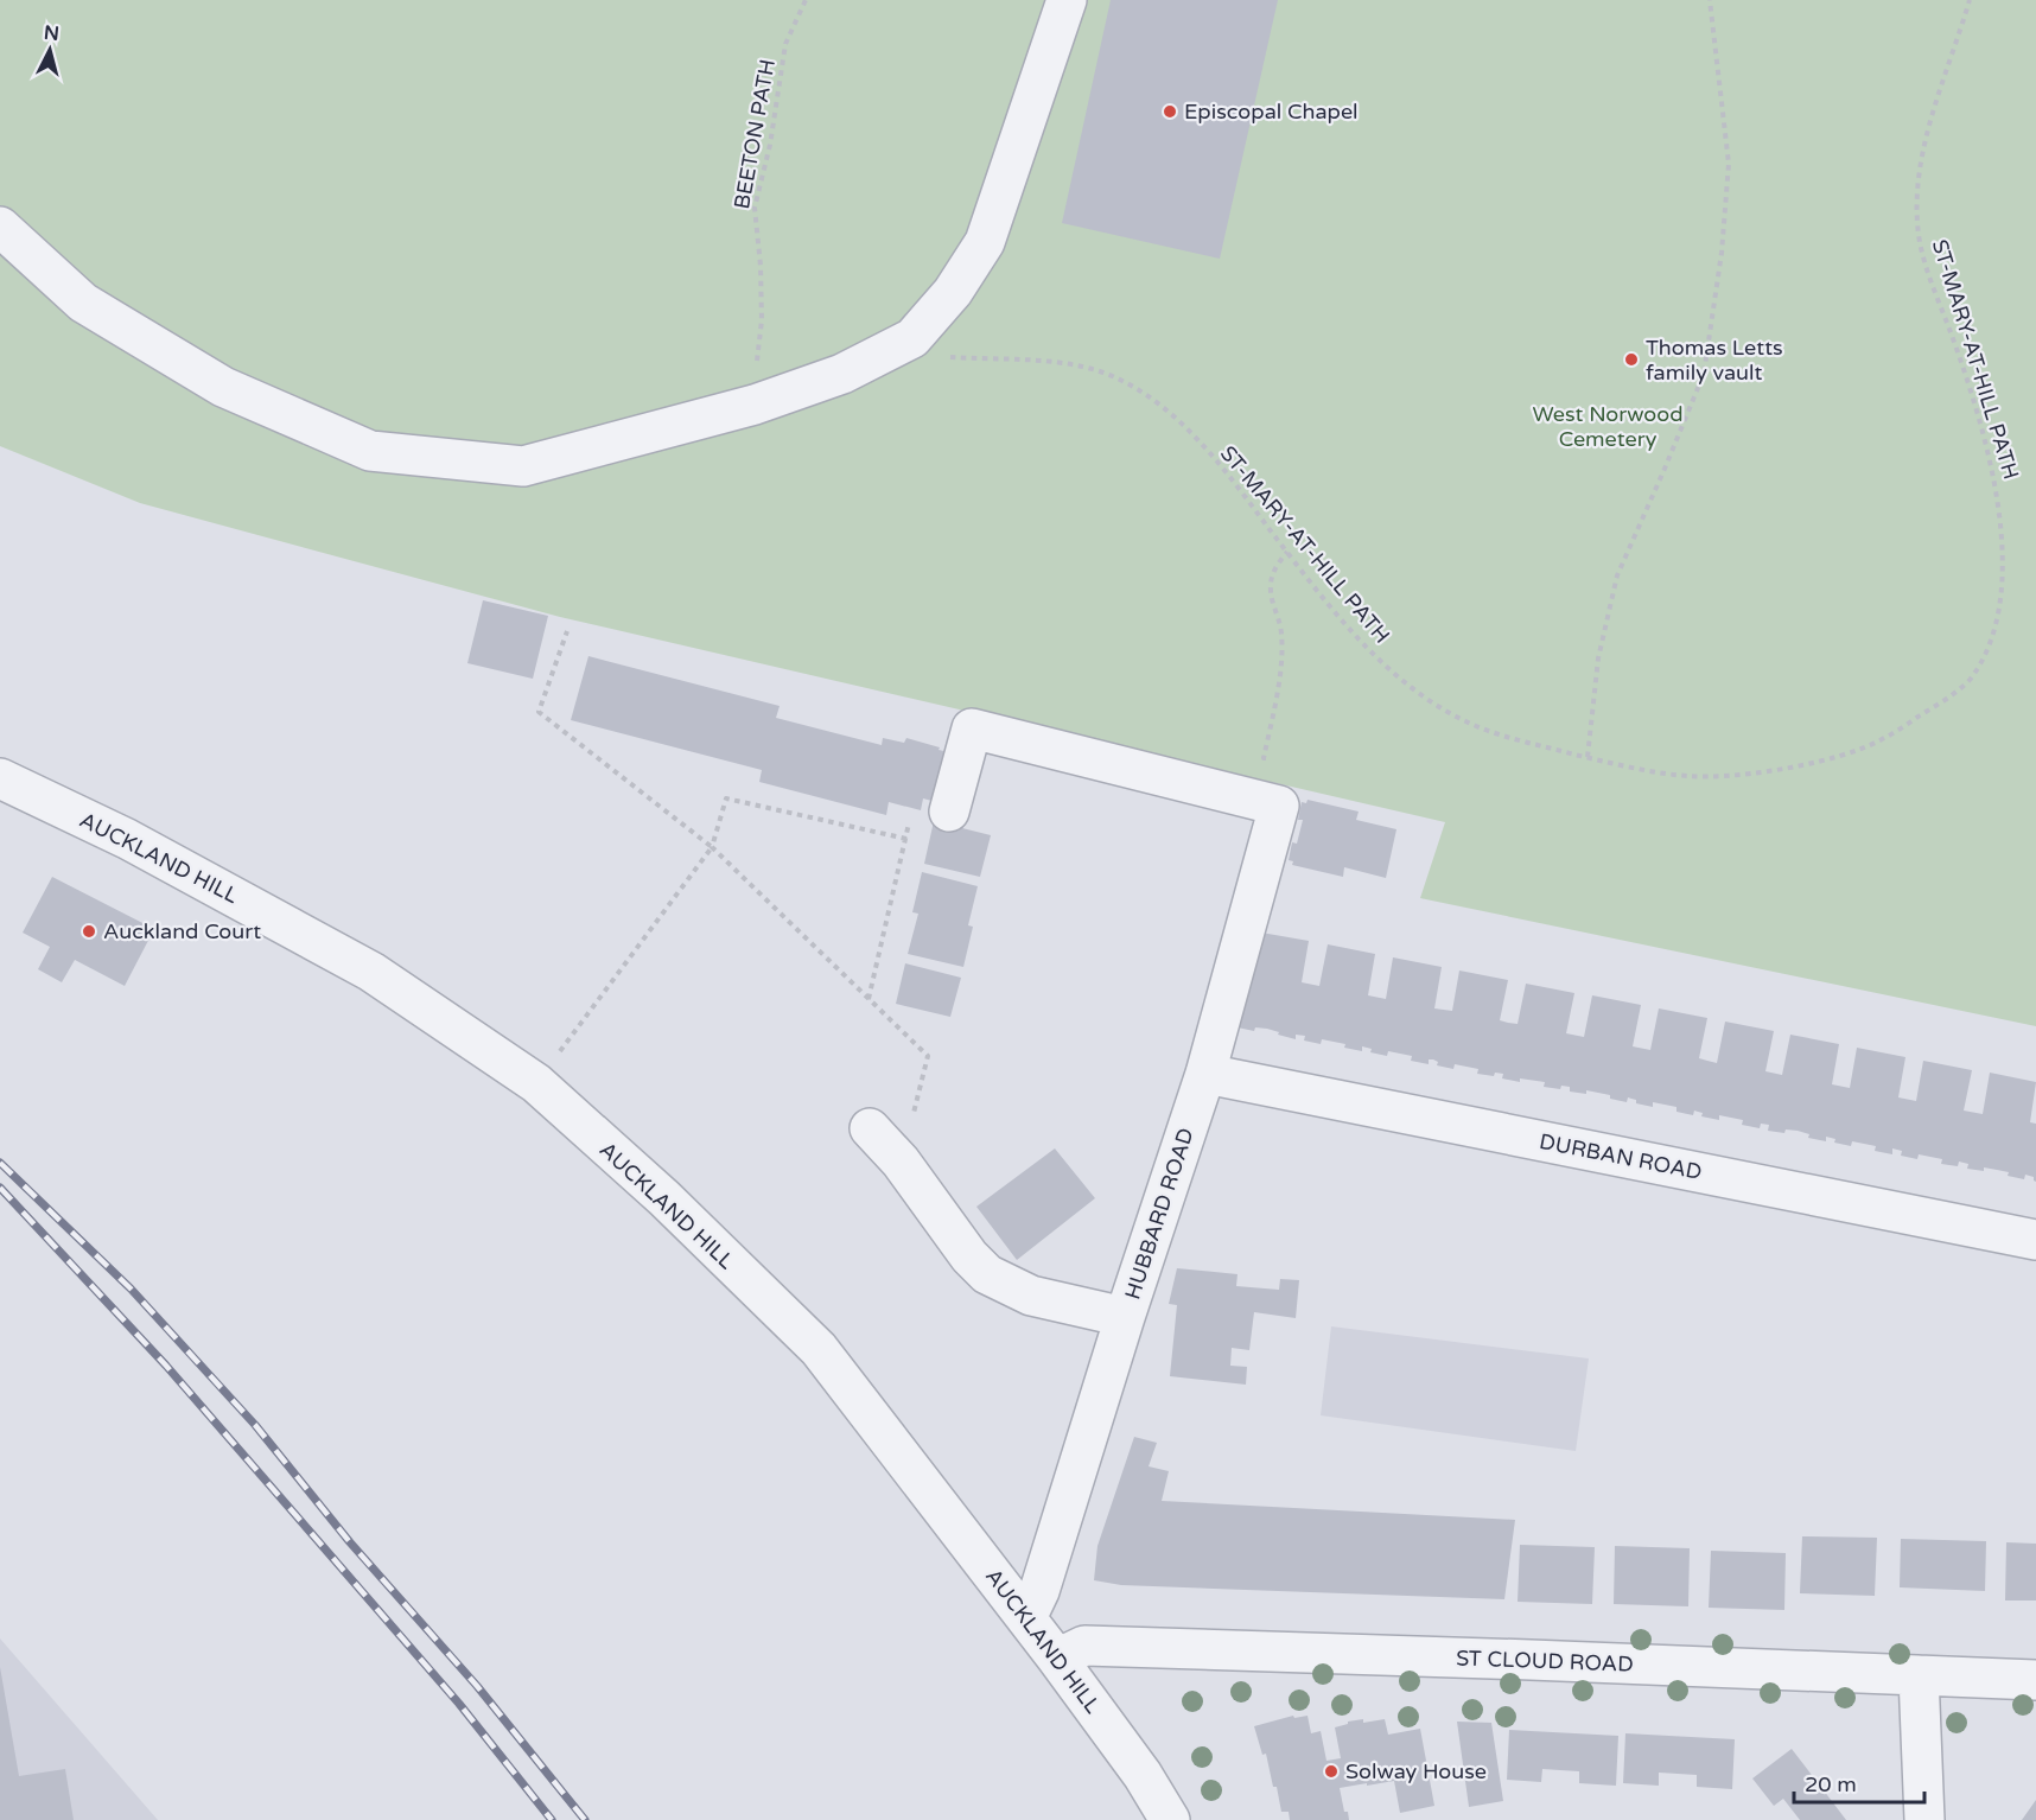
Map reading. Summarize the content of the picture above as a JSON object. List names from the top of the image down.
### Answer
{
  "streets": {
    "street": [
      "AUCKLAND HILL",
      "DURBAN ROAD",
      "HUBBARD ROAD",
      "ST CLOUD ROAD"
    ],
    "path": ["BEETON PATH", "ST-MARY-AT-HILL PATH"]
  },
  "crossings": [
    ["AUCKLAND HILL", "HUBBARD ROAD"],
    ["AUCKLAND HILL", "ST CLOUD ROAD"],
    ["DURBAN ROAD", "HUBBARD ROAD"]
  ],
  "parks": ["West Norwood Cemetery"],
  "places": [
    "Episcopal Chapel",
    "Thomas Letts family vault",
    "Auckland Court",
    "Solway House"
  ],
  "scale_bar": "20 m",
  "north": "top"
}
